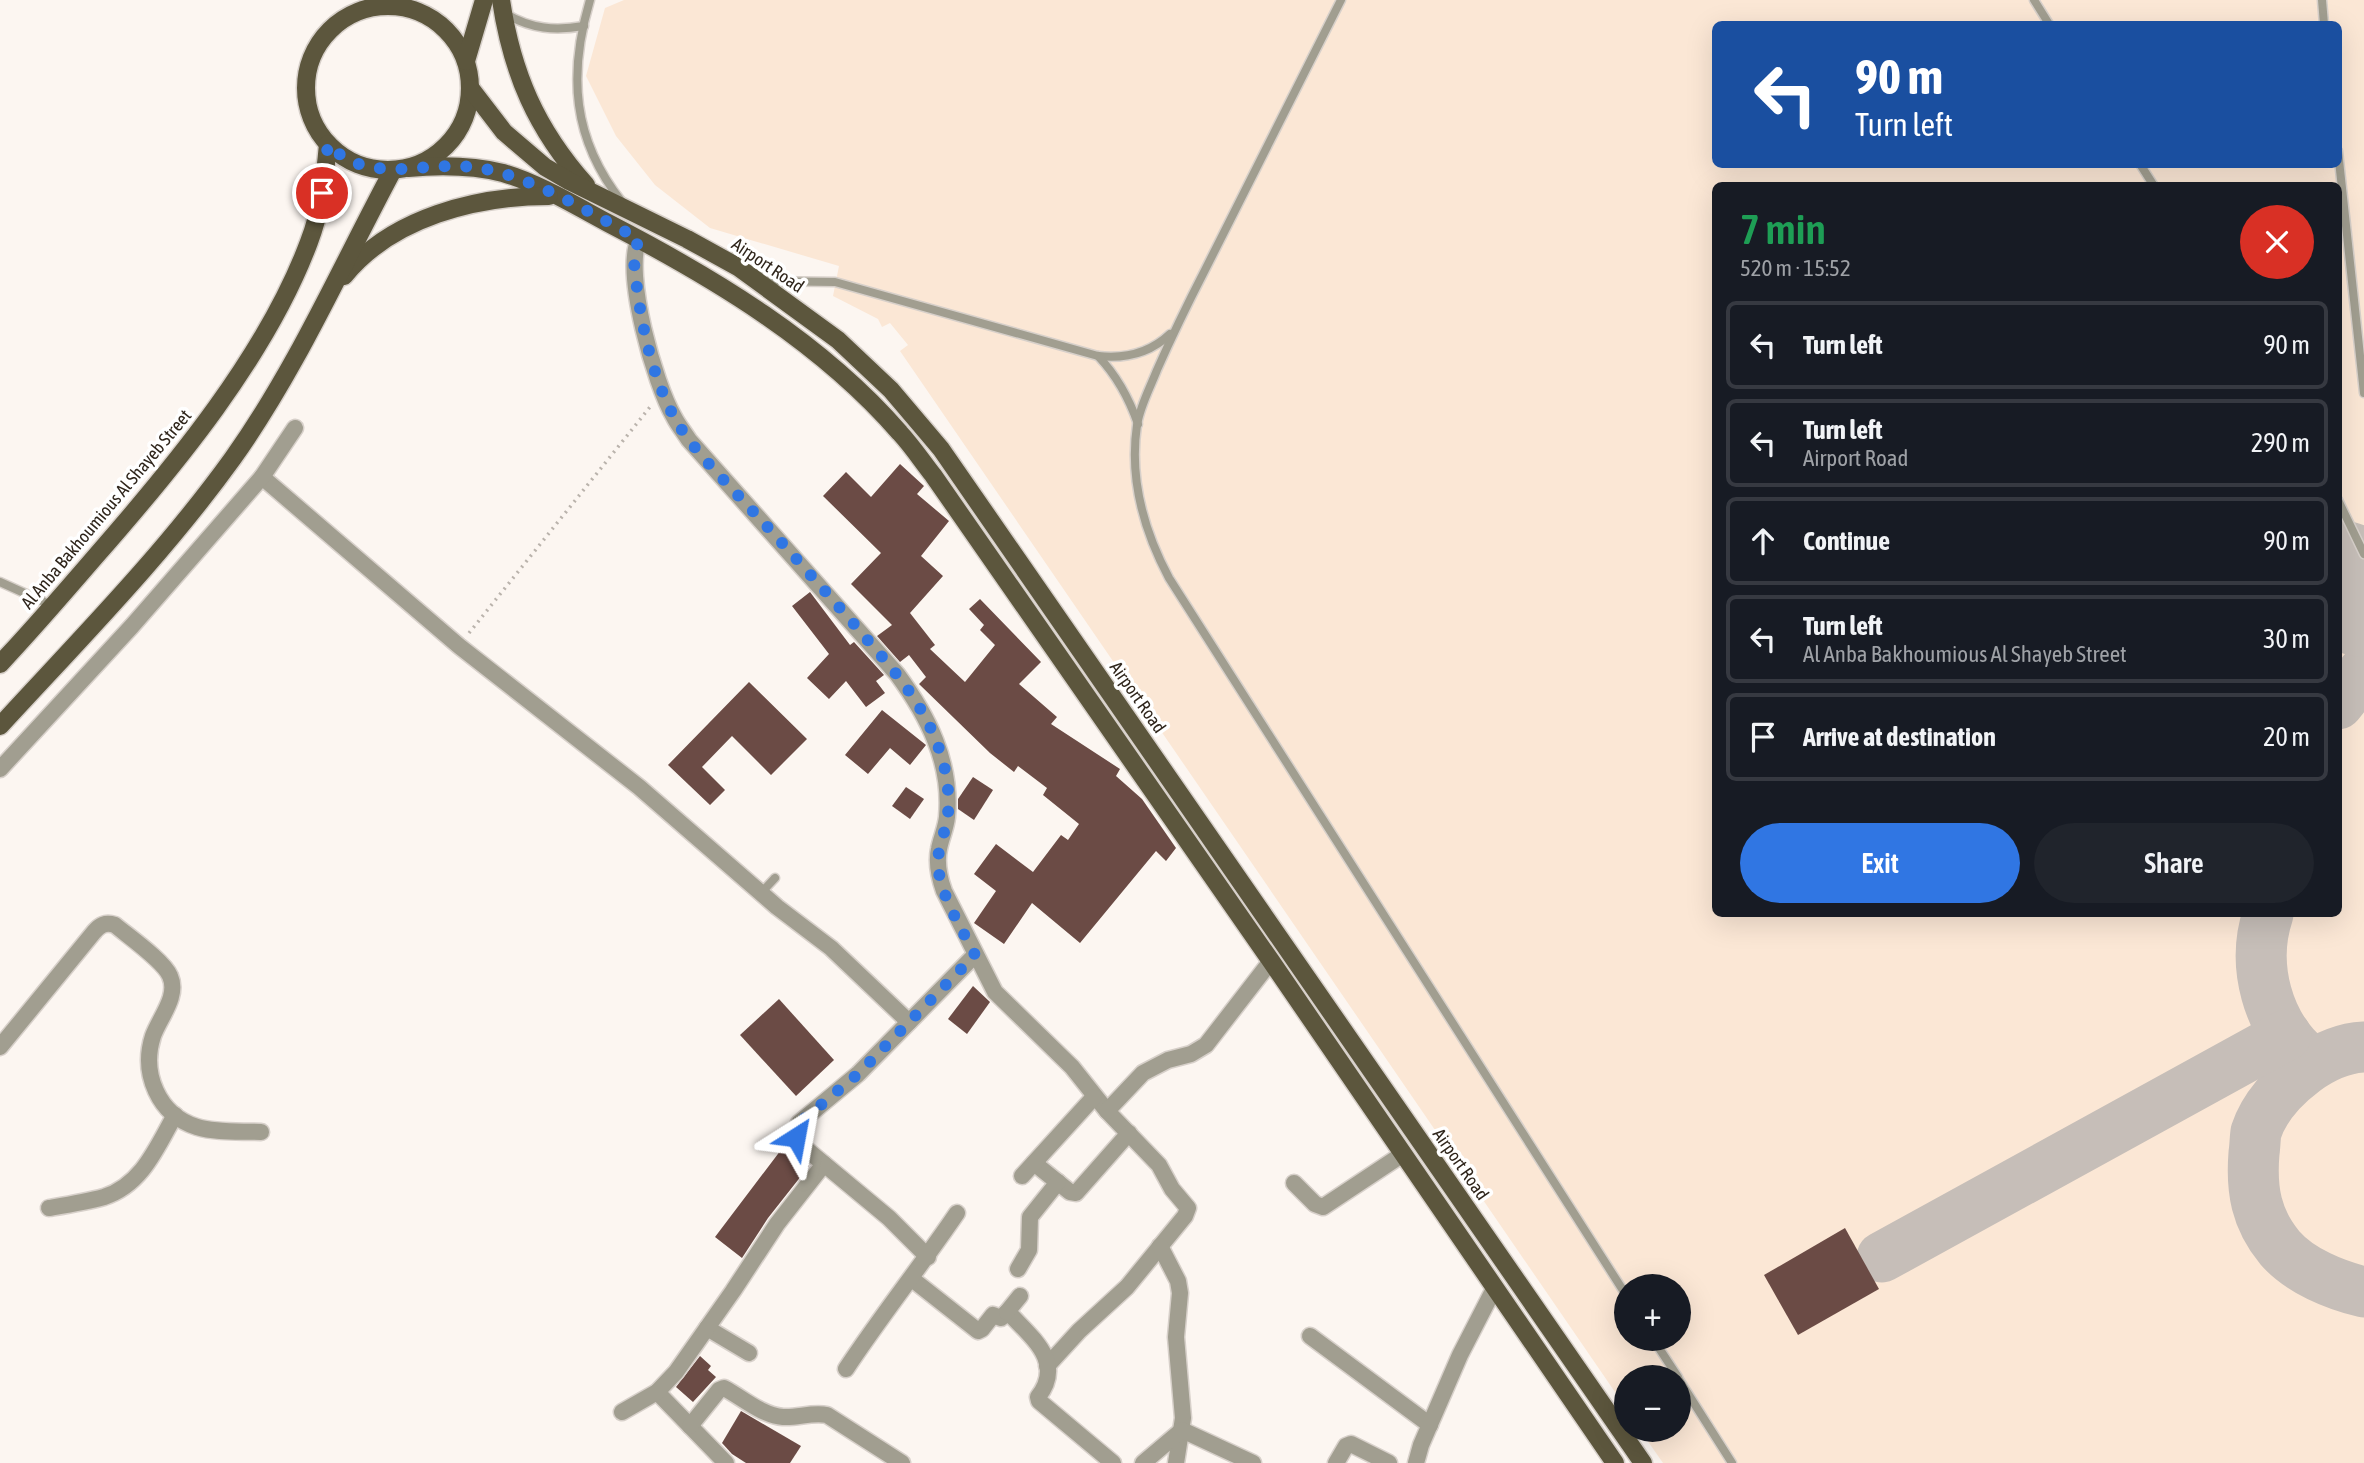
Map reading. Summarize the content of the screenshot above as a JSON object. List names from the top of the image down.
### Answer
{
  "streets": {
    "main road": ["Airport Road", "Al Anba Bakhoumious Al Shayeb Street"]
  },
  "crossings": [
    ["Airport Road", "Al Anba Bakhoumious Al Shayeb Street"]
  ],
  "page": {
    "turn": ["90 m", "Turn left"],
    "heading": ["7 min", "520 m · 15:52"],
    "list": [
      {
        "name": "Turn left",
        "value": "90 m"
      },
      {
        "name": "Turn left",
        "note": "Airport Road",
        "value": "290 m"
      },
      {
        "name": "Continue",
        "value": "90 m"
      },
      {
        "name": "Turn left",
        "note": "Al Anba Bakhoumious Al Shayeb Street",
        "value": "30 m"
      },
      {
        "name": "Arrive at destination",
        "value": "20 m"
      }
    ],
    "buttons": ["Exit", "Share"],
    "map_buttons": ["+", "−"]
  }
}
